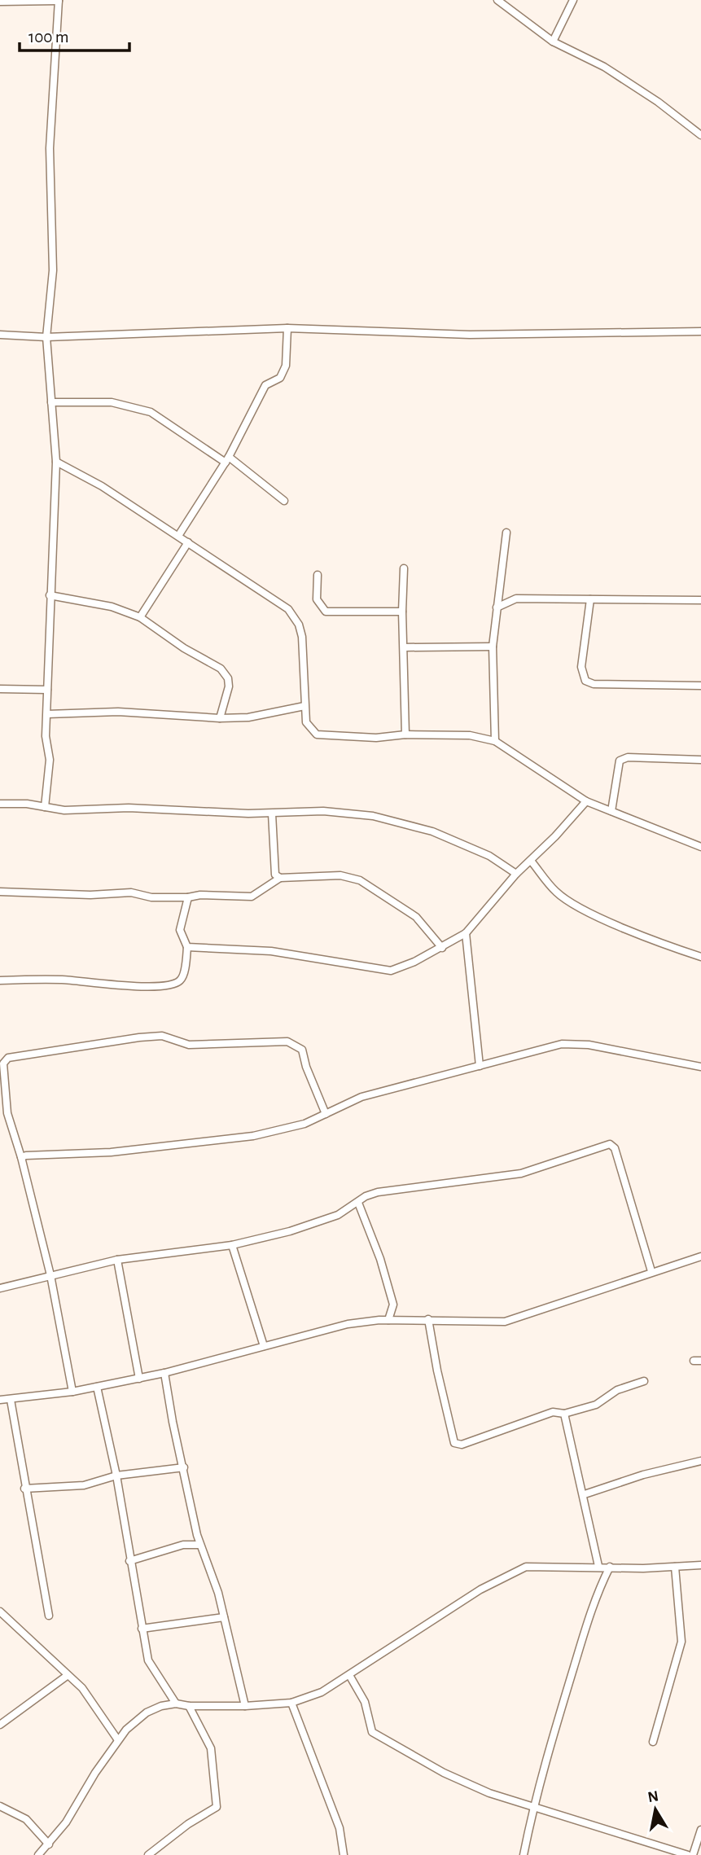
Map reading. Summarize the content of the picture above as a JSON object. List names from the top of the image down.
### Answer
{
  "scale_bar": "100 m",
  "north": "top"
}
